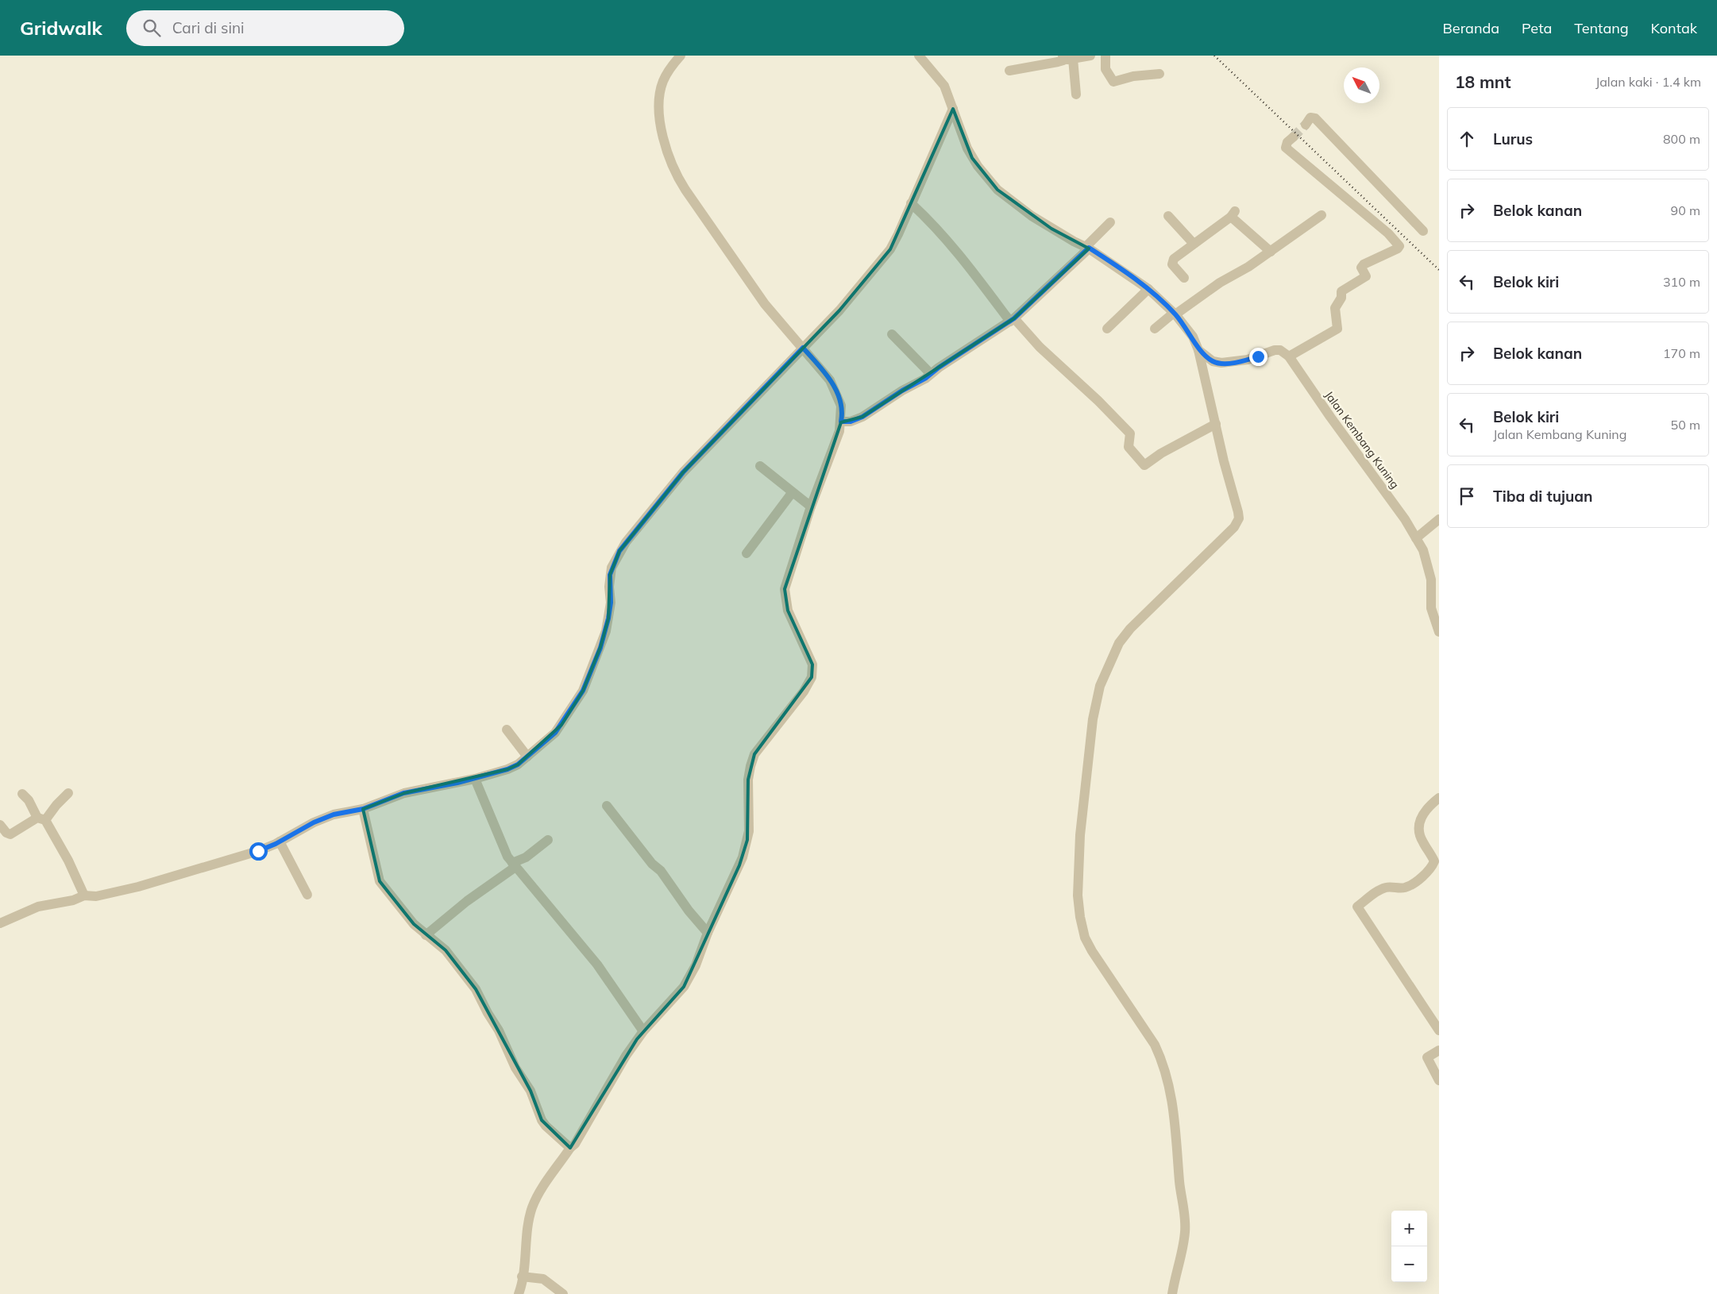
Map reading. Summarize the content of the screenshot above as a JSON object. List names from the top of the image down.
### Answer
{
  "streets": {
    "street": ["Jalan Kembang Kuning"]
  },
  "north": "top left",
  "page": {
    "header": "Gridwalk",
    "search": "Cari di sini",
    "nav": [
      "Beranda",
      "Peta",
      "Tentang",
      "Kontak"
    ],
    "heading": ["18 mnt", "Jalan kaki · 1.4 km"],
    "list": [
      ["Lurus", "800 m"],
      ["Belok kanan", "90 m"],
      ["Belok kiri", "310 m"],
      ["Belok kanan", "170 m"],
      ["Belok kiri", "Jalan Kembang Kuning", "50 m"],
      "Tiba di tujuan"
    ],
    "map_buttons": ["+", "−"]
  }
}
